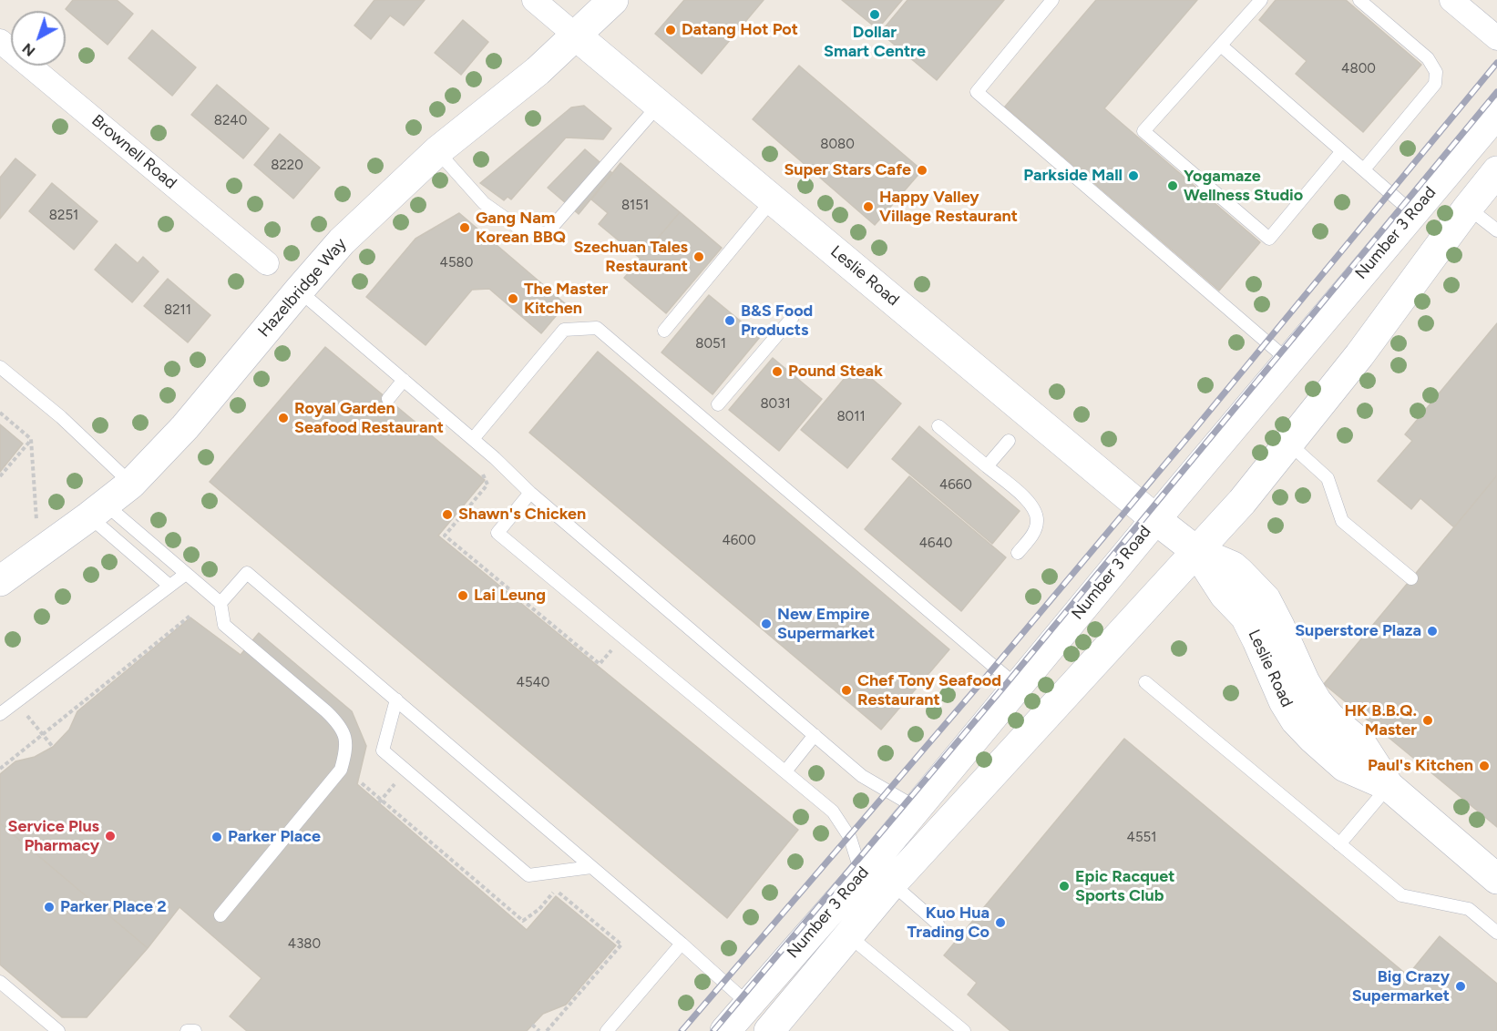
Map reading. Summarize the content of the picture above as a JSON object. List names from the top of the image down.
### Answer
{
  "streets": {
    "main road": ["Number 3 Road", "Leslie Road", "Hazelbridge Way"],
    "street": ["Brownell Road"]
  },
  "crossings": [
    ["Number 3 Road", "Leslie Road"],
    ["Leslie Road", "Hazelbridge Way"]
  ],
  "places": [
    "Dollar Smart Centre",
    "Datang Hot Pot",
    "Super Stars Cafe",
    "Parkside Mall",
    "Yogamaze Wellness Studio",
    "Happy Valley Village Restaurant",
    "Gang Nam Korean BBQ",
    "Szechuan Tales Restaurant",
    "The Master Kitchen",
    "B&S Food Products",
    "Pound Steak",
    "Royal Garden Seafood Restaurant",
    "Shawn's Chicken",
    "Lai Leung",
    "New Empire Supermarket",
    "Superstore Plaza",
    "Chef Tony Seafood Restaurant",
    "HK B.B.Q. Master",
    "Paul's Kitchen",
    "Service Plus Pharmacy",
    "Parker Place",
    "Epic Racquet Sports Club",
    "Parker Place 2",
    "Kuo Hua Trading Co",
    "Big Crazy Supermarket"
  ],
  "house_numbers": [
    "4800",
    "8240",
    "8080",
    "8220",
    "8151",
    "8251",
    "4580",
    "8211",
    "8051",
    "8031",
    "8011",
    "4660",
    "4600",
    "4640",
    "4540",
    "4551",
    "4380"
  ],
  "north": "bottom left"
}
